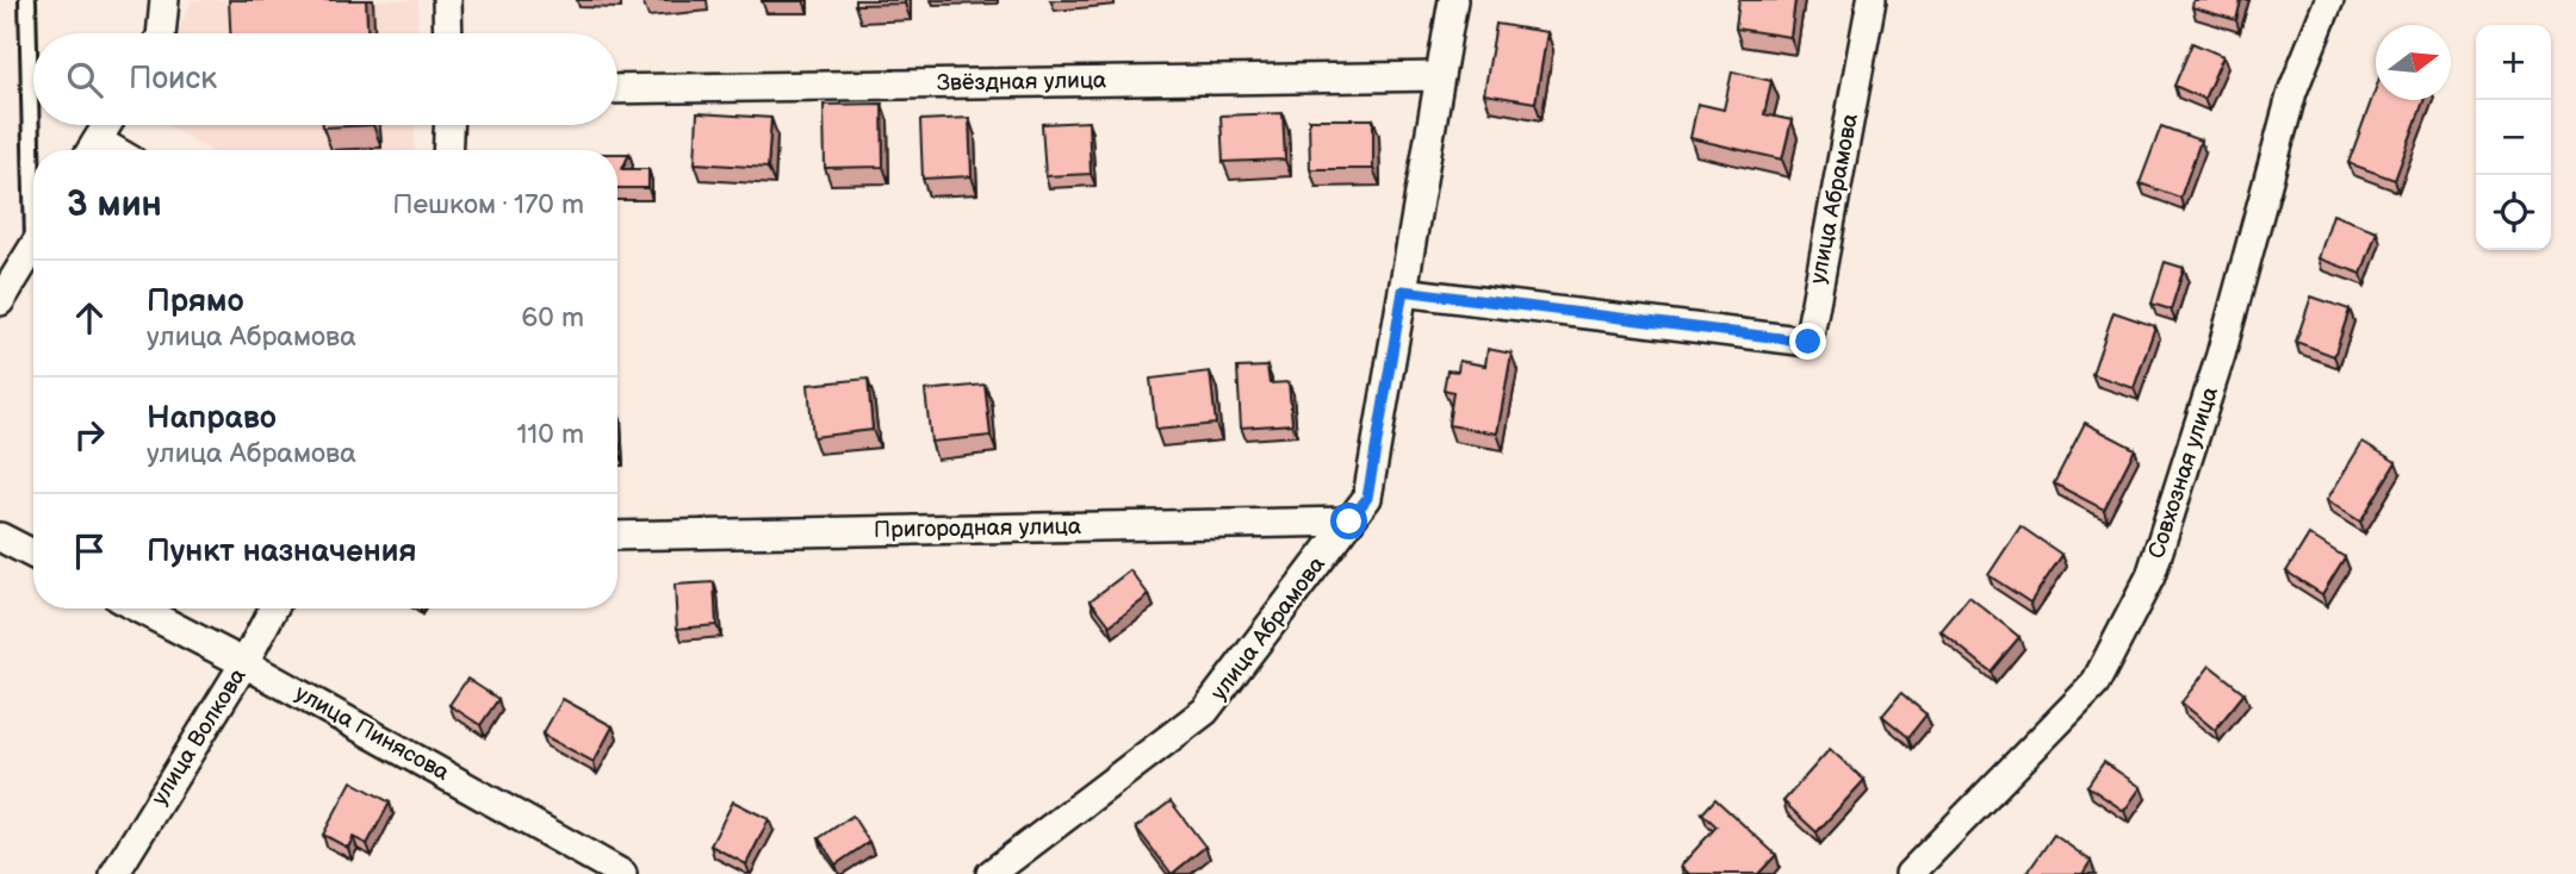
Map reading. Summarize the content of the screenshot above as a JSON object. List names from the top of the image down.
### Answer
{
  "streets": {
    "street": [
      "Звёздная улица",
      "улица Абрамова",
      "Совхозная улица",
      "Пригородная улица",
      "улица Пинясова",
      "улица Волкова"
    ]
  },
  "crossings": [
    ["Звёздная улица", "улица Абрамова"],
    ["улица Абрамова", "Пригородная улица"],
    ["улица Пинясова", "улица Волкова"]
  ],
  "north": "right",
  "page": {
    "map_buttons": ["+", "−"],
    "search": "Поиск",
    "heading": ["3 мин", "Пешком · 170 m"],
    "list": [
      ["Прямо", "улица Абрамова", "60 m"],
      ["Направо", "улица Абрамова", "110 m"],
      "Пункт назначения"
    ]
  }
}
